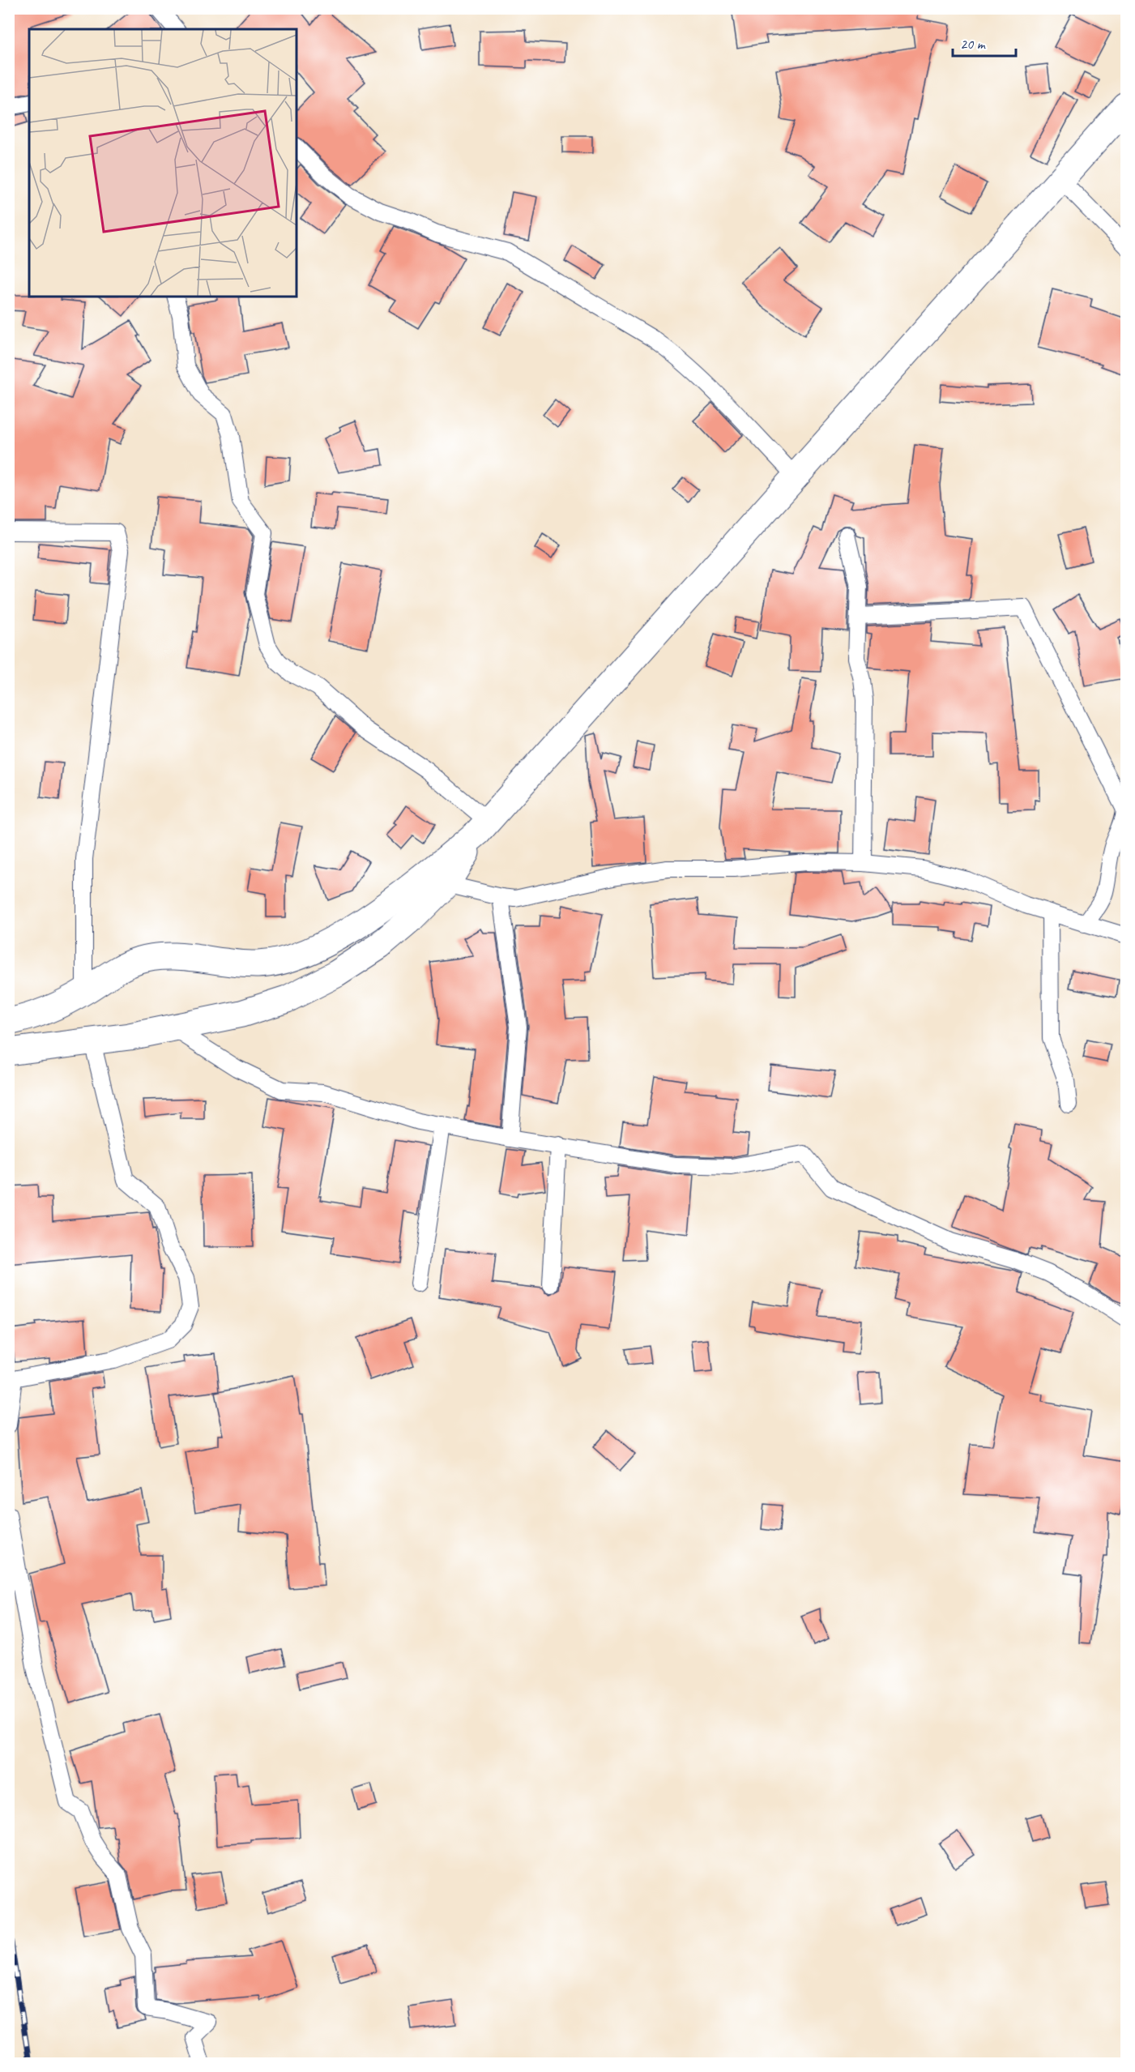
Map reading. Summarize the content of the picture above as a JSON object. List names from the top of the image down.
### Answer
{
  "scale_bar": "20 m"
}
